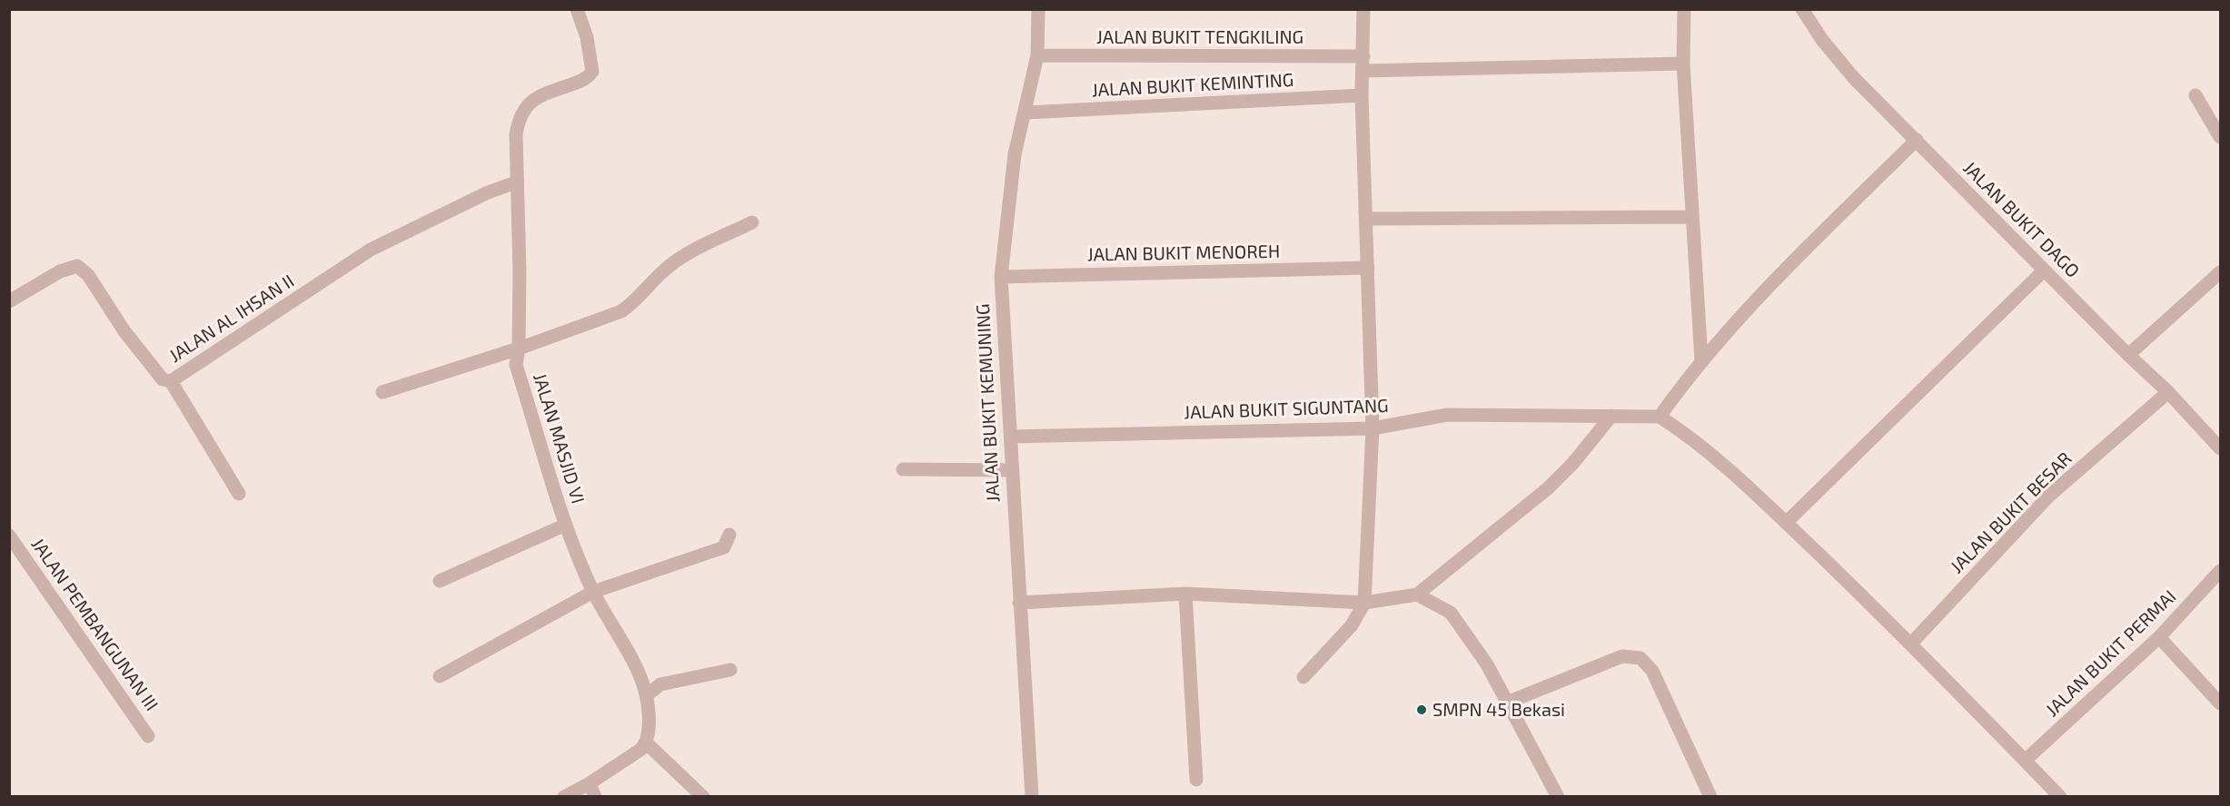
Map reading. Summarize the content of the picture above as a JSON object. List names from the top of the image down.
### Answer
{
  "streets": {
    "street": [
      "JALAN BUKIT TENGKILING",
      "JALAN BUKIT KEMINTING",
      "JALAN BUKIT DAGO",
      "JALAN BUKIT MENOREH",
      "JALAN AL IHSAN II",
      "JALAN BUKIT KEMUNING",
      "JALAN BUKIT SIGUNTANG",
      "JALAN MASJID VI",
      "JALAN BUKIT BESAR",
      "JALAN PEMBANGUNAN III",
      "JALAN BUKIT PERMAI"
    ]
  },
  "crossings": [
    ["JALAN BUKIT TENGKILING", "JALAN BUKIT KEMUNING"],
    ["JALAN BUKIT KEMINTING", "JALAN BUKIT KEMUNING"],
    ["JALAN BUKIT DAGO", "JALAN BUKIT BESAR"],
    ["JALAN BUKIT MENOREH", "JALAN BUKIT KEMUNING"],
    ["JALAN AL IHSAN II", "JALAN MASJID VI"],
    ["JALAN BUKIT KEMUNING", "JALAN BUKIT SIGUNTANG"]
  ],
  "places": ["SMPN 45 Bekasi"]
}
